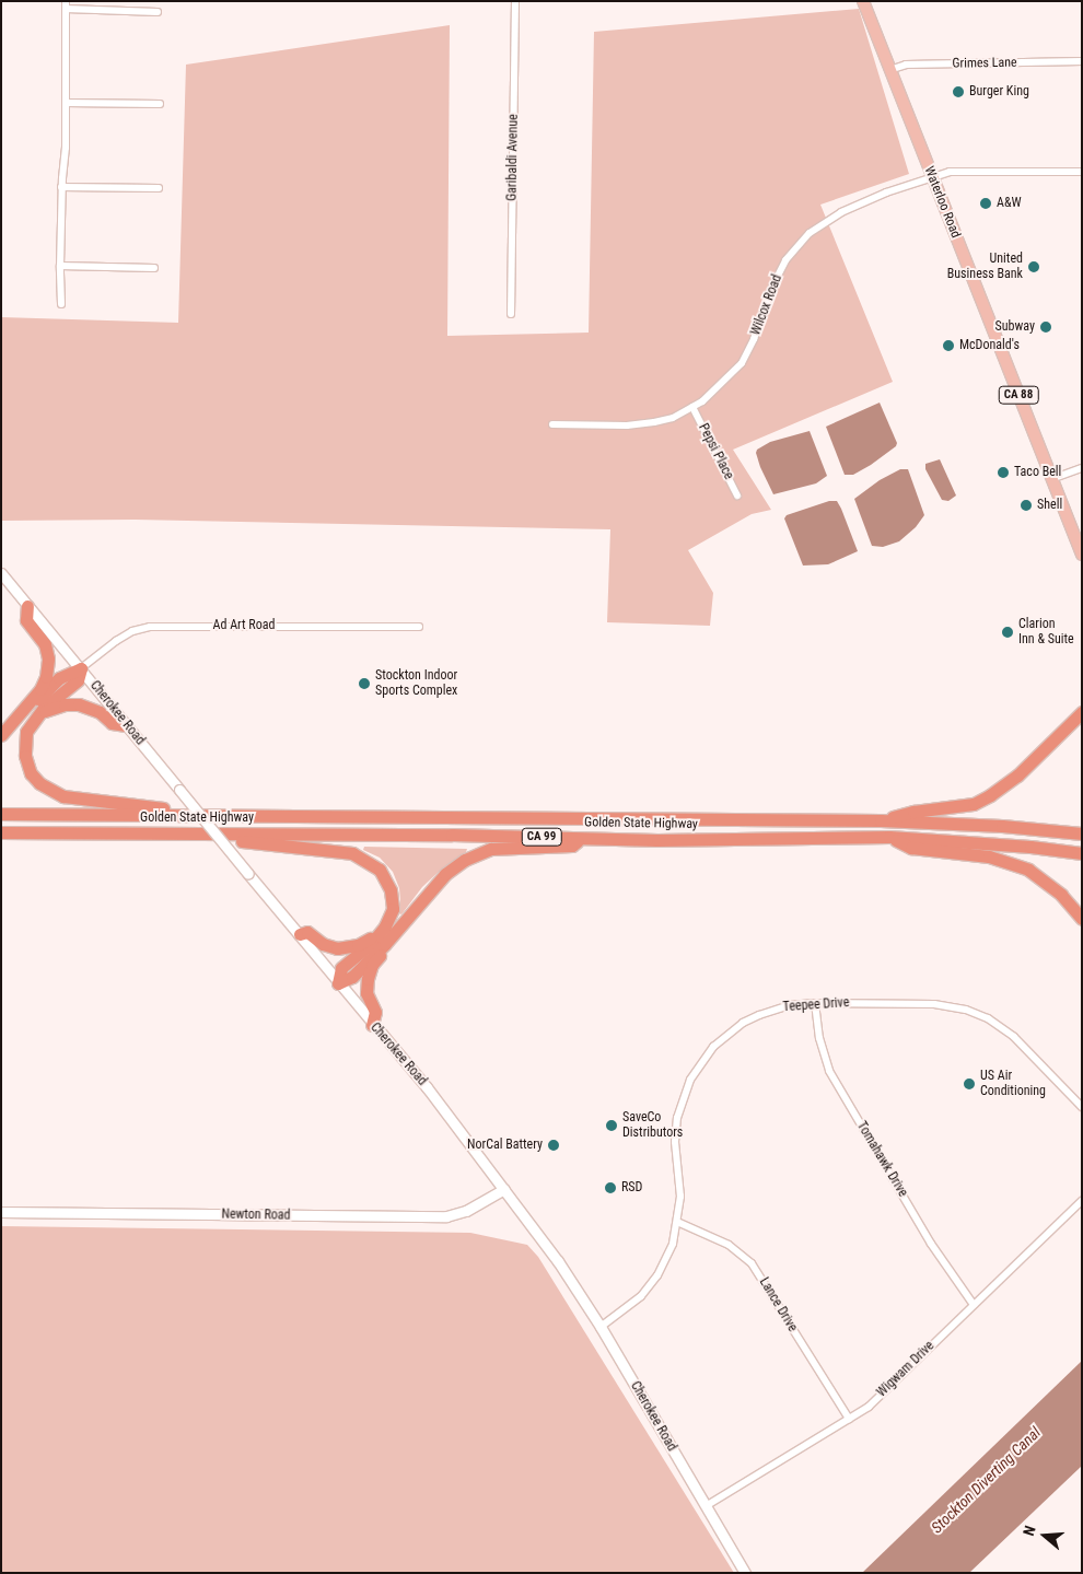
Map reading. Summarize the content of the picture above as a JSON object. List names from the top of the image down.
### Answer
{
  "streets": {
    "highway": ["Golden State Highway", "CA 99"],
    "main road": ["Waterloo Road", "CA 88"],
    "street": [
      "Grimes Lane",
      "Garibaldi Avenue",
      "Wilcox Road",
      "Pepsi Place",
      "Ad Art Road",
      "Cherokee Road",
      "Teepee Drive",
      "Tomahawk Drive",
      "Newton Road",
      "Lance Drive",
      "Wigwam Drive"
    ]
  },
  "crossings": [
    ["Grimes Lane", "Waterloo Road"],
    ["Waterloo Road", "Wilcox Road"],
    ["Wilcox Road", "Pepsi Place"],
    ["Ad Art Road", "Cherokee Road"],
    ["Cherokee Road", "Teepee Drive"],
    ["Cherokee Road", "Newton Road"],
    ["Cherokee Road", "Wigwam Drive"],
    ["Teepee Drive", "Tomahawk Drive"],
    ["Teepee Drive", "Lance Drive"],
    ["Tomahawk Drive", "Wigwam Drive"],
    ["Lance Drive", "Wigwam Drive"]
  ],
  "water": ["Stockton Diverting Canal"],
  "places": [
    "Burger King",
    "A&W",
    "United Business Bank",
    "Subway",
    "McDonald's",
    "Taco Bell",
    "Shell",
    "Clarion Inn & Suite",
    "Stockton Indoor Sports Complex",
    "US Air Conditioning",
    "SaveCo Distributors",
    "NorCal Battery",
    "RSD"
  ],
  "north": "left"
}
